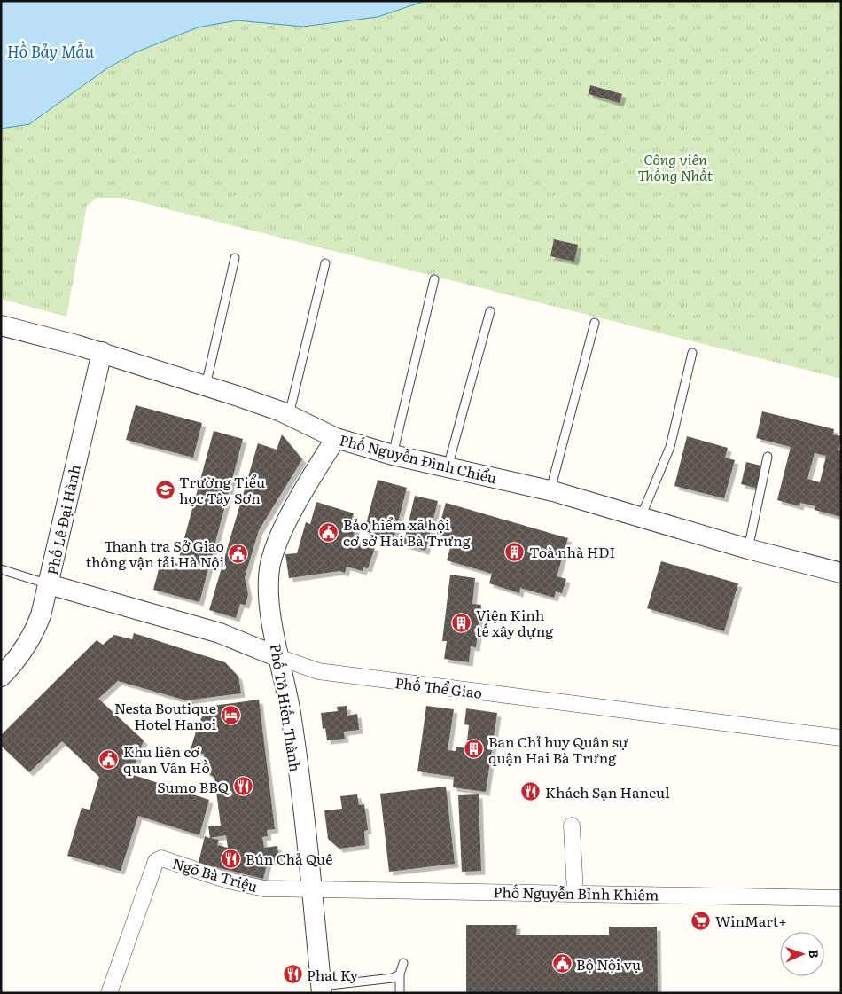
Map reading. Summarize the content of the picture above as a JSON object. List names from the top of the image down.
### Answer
{
  "streets": {
    "street": [
      "Phố Nguyễn Đình Chiểu",
      "Phố Lê Đại Hành",
      "Phố Thể Giao",
      "Phố Tô Hiến Thành",
      "Ngõ Bà Triệu",
      "Phố Nguyễn Bỉnh Khiêm"
    ]
  },
  "crossings": [
    ["Phố Nguyễn Đình Chiểu", "Phố Lê Đại Hành"],
    ["Phố Nguyễn Đình Chiểu", "Phố Tô Hiến Thành"],
    ["Phố Lê Đại Hành", "Phố Thể Giao"],
    ["Phố Thể Giao", "Phố Tô Hiến Thành"],
    ["Phố Tô Hiến Thành", "Ngõ Bà Triệu"],
    ["Phố Tô Hiến Thành", "Phố Nguyễn Bỉnh Khiêm"],
    ["Ngõ Bà Triệu", "Phố Nguyễn Bỉnh Khiêm"]
  ],
  "water": ["Hồ Bảy Mẫu"],
  "parks": ["Công viên Thống Nhất"],
  "places": {
    "school or university": ["Trường Tiểu học Tây Sơn"],
    "public building": [
      "Bảo hiểm xã hội cơ sở Hai Bà Trưng",
      "Thanh tra Sở Giao thông vận tải Hà Nội",
      "Khu liên cơ quan Vân Hồ",
      "Bộ Nội vụ"
    ],
    "building": ["Toà nhà HDI", "Viện Kinh tế xây dựng", "Ban Chỉ huy Quân sự quận Hai Bà Trưng"],
    "hotel": ["Nesta Boutique Hotel Hanoi"],
    "restaurant": [
      "Sumo BBQ",
      "Khách Sạn Haneul",
      "Bún Chả Quê",
      "Phat Ky"
    ],
    "supermarket": ["WinMart+"]
  },
  "north": "right"
}
